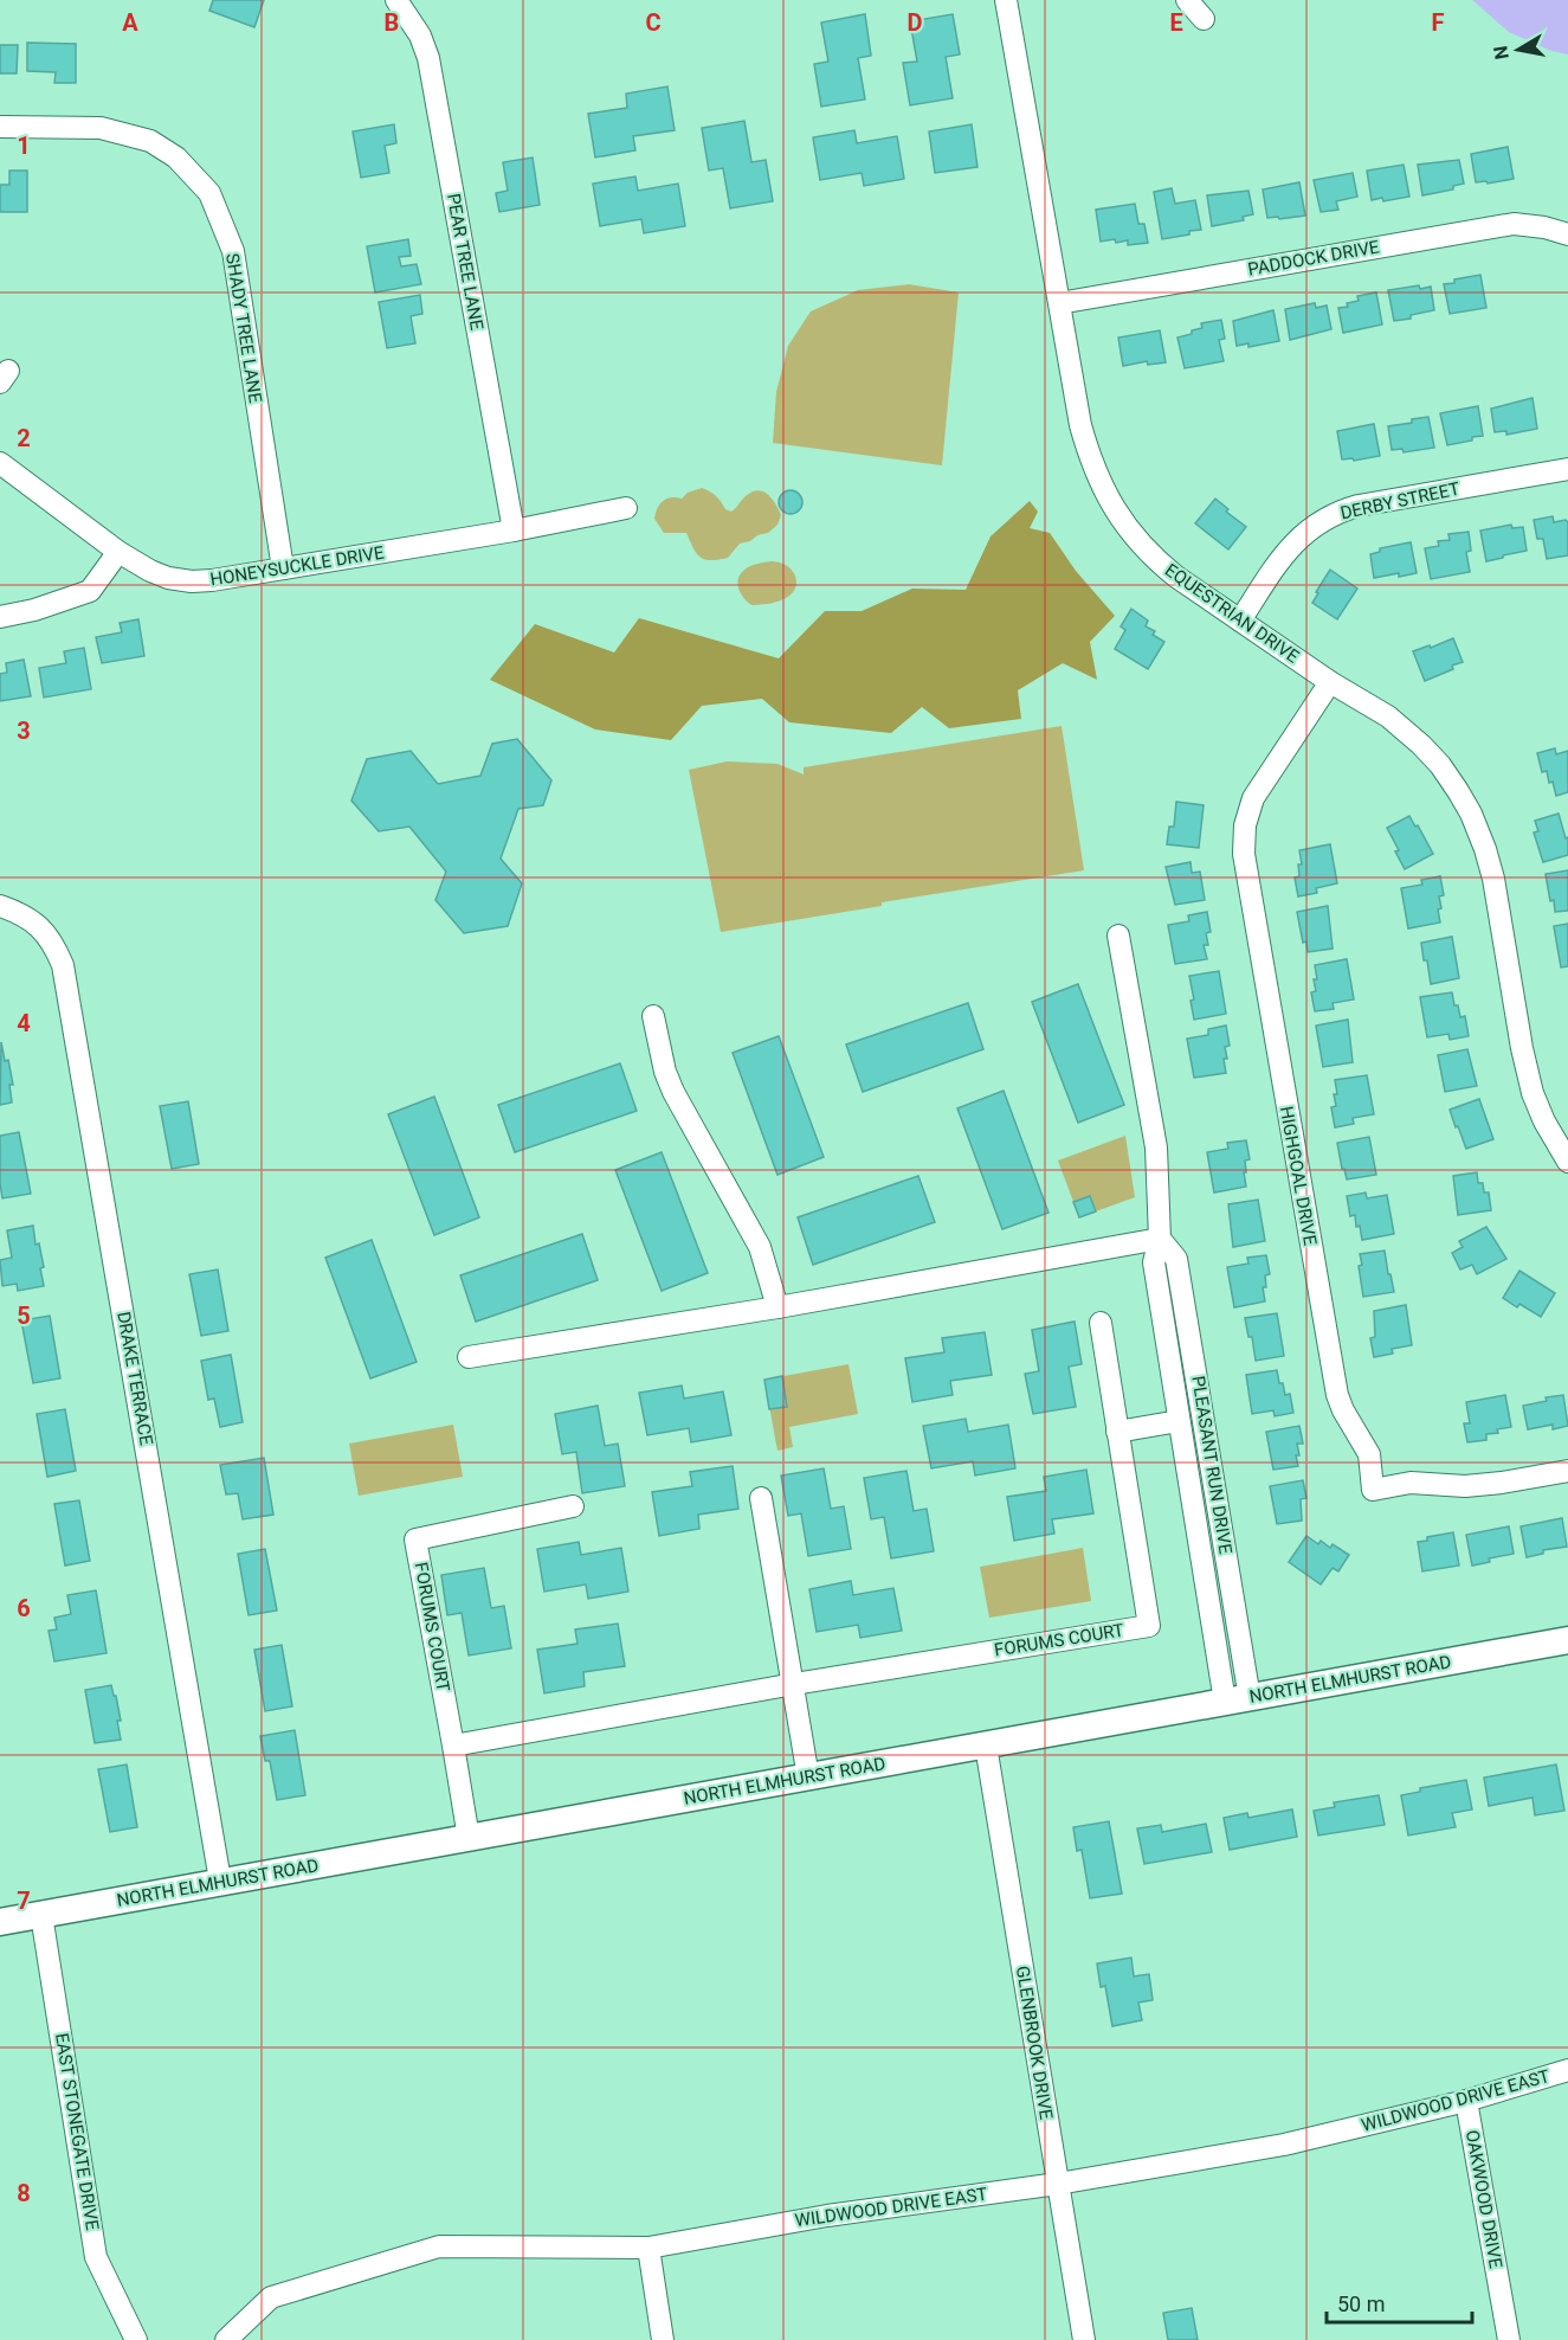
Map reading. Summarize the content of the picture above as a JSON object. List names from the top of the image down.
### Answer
{
  "streets": {
    "main road": ["NORTH ELMHURST ROAD"],
    "street": [
      "PADDOCK DRIVE",
      "PEAR TREE LANE",
      "SHADY TREE LANE",
      "DERBY STREET",
      "HONEYSUCKLE DRIVE",
      "EQUESTRIAN DRIVE",
      "HIGHGOAL DRIVE",
      "DRAKE TERRACE",
      "PLEASANT RUN DRIVE",
      "FORUMS COURT",
      "GLENBROOK DRIVE",
      "WILDWOOD DRIVE EAST",
      "EAST STONEGATE DRIVE",
      "OAKWOOD DRIVE"
    ]
  },
  "crossings": [
    ["PADDOCK DRIVE", "EQUESTRIAN DRIVE"],
    ["PEAR TREE LANE", "HONEYSUCKLE DRIVE"],
    ["SHADY TREE LANE", "HONEYSUCKLE DRIVE"],
    ["DERBY STREET", "EQUESTRIAN DRIVE"],
    ["EQUESTRIAN DRIVE", "HIGHGOAL DRIVE"],
    ["DRAKE TERRACE", "NORTH ELMHURST ROAD"],
    ["PLEASANT RUN DRIVE", "NORTH ELMHURST ROAD"],
    ["FORUMS COURT", "NORTH ELMHURST ROAD"],
    ["NORTH ELMHURST ROAD", "GLENBROOK DRIVE"],
    ["NORTH ELMHURST ROAD", "EAST STONEGATE DRIVE"],
    ["GLENBROOK DRIVE", "WILDWOOD DRIVE EAST"],
    ["WILDWOOD DRIVE EAST", "OAKWOOD DRIVE"]
  ],
  "scale_bar": "50 m",
  "north": "left",
  "grid": {
    "columns": [
      "A",
      "B",
      "C",
      "D",
      "E",
      "F"
    ],
    "rows": [
      "1",
      "2",
      "3",
      "4",
      "5",
      "6",
      "7",
      "8"
    ]
  }
}
